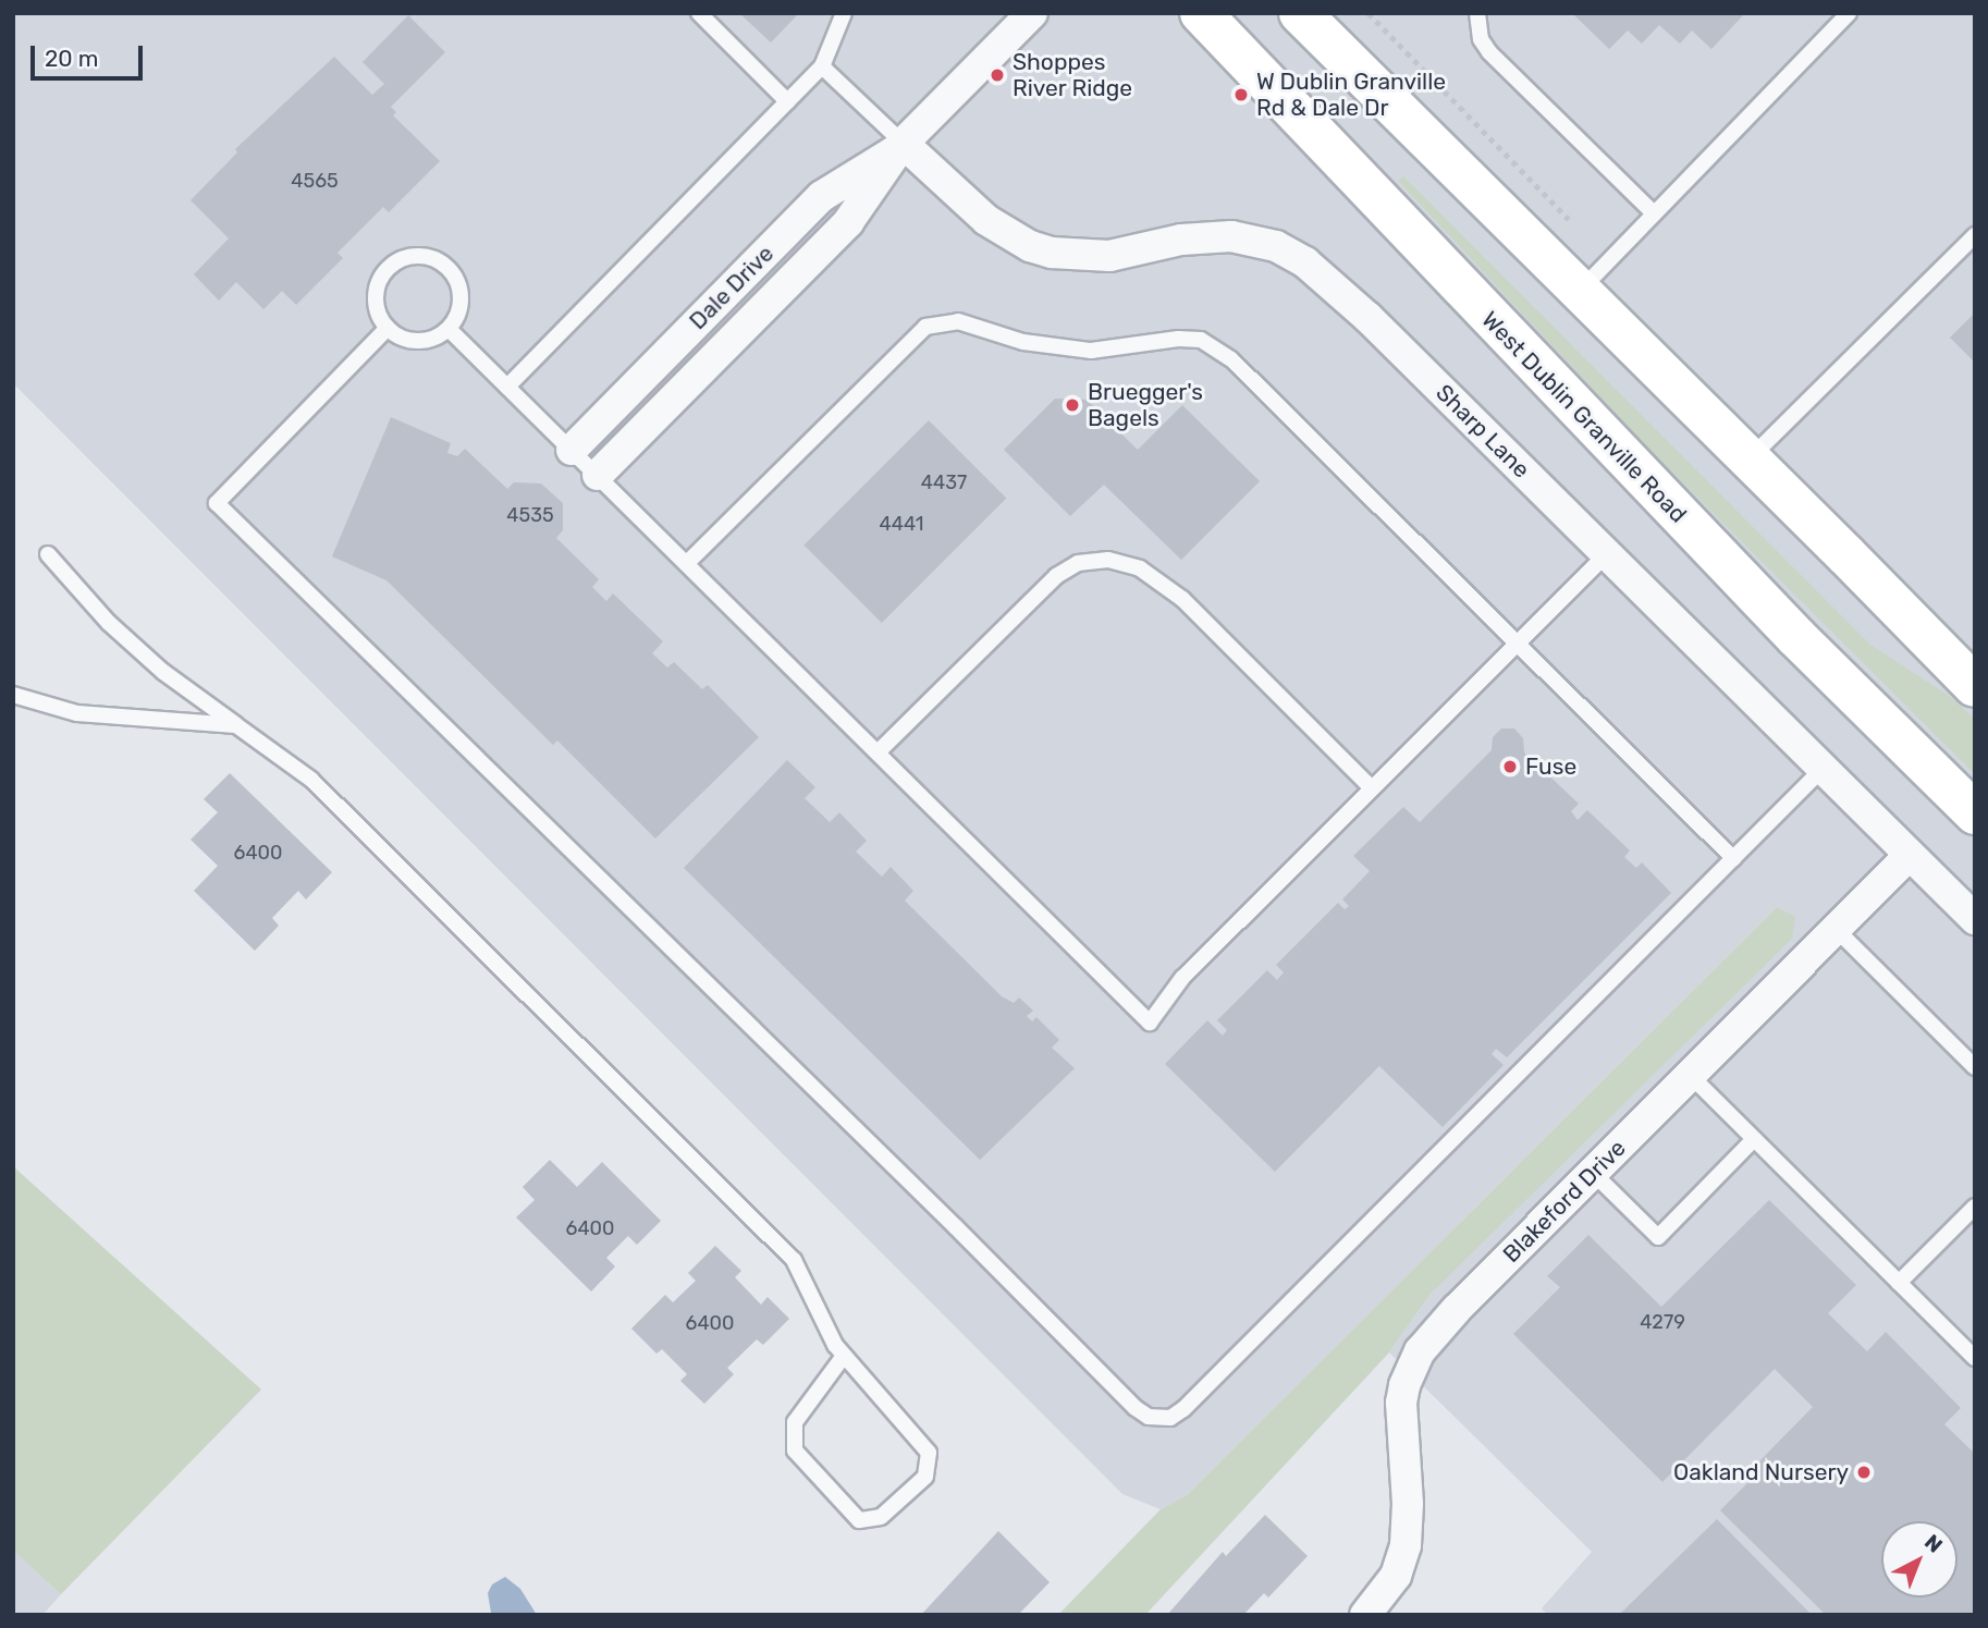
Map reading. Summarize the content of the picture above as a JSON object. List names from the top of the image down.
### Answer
{
  "streets": {
    "main road": ["West Dublin Granville Road"],
    "street": ["Dale Drive", "Sharp Lane", "Blakeford Drive"]
  },
  "crossings": [
    ["Dale Drive", "Sharp Lane"],
    ["Sharp Lane", "Blakeford Drive"]
  ],
  "places": [
    "Shoppes River Ridge",
    "W Dublin Granville Rd & Dale Dr",
    "Bruegger's Bagels",
    "Fuse",
    "Oakland Nursery"
  ],
  "house_numbers": [
    "4565",
    "4437",
    "4535",
    "4441",
    "6400",
    "6400",
    "4279",
    "6400"
  ],
  "scale_bar": "20 m",
  "north": "top right"
}
